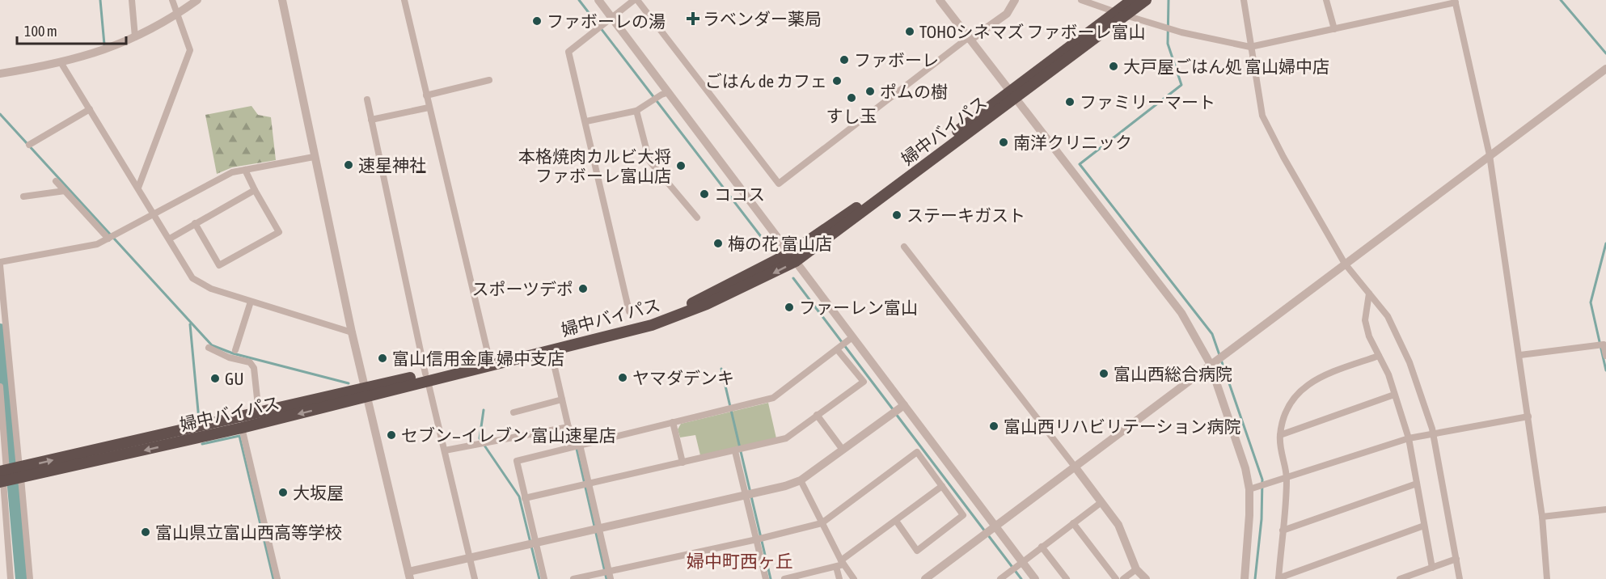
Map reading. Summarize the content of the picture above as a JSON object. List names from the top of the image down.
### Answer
{
  "streets": {
    "highway": ["婦中バイパス"]
  },
  "districts": ["婦中町西ヶ丘"],
  "places": {
    "health": ["ラベンダー薬局"],
    "other": [
      "ファボーレの湯",
      "TOHOシネマズ ファボーレ富山",
      "ファボーレ",
      "大戸屋ごはん処 富山婦中店",
      "ごはん de カフェ",
      "ポムの樹",
      "すし玉",
      "ファミリーマート",
      "南洋クリニック",
      "速星神社",
      "本格焼肉カルビ大将 ファボーレ富山店",
      "ココス",
      "ステーキガスト",
      "梅の花 富山店",
      "スポーツデポ",
      "ファーレン富山",
      "富山信用金庫 婦中支店",
      "富山西総合病院",
      "ヤマダデンキ",
      "GU",
      "富山西リハビリテーション病院",
      "セブン−イレブン 富山速星店",
      "大坂屋",
      "富山県立富山西高等学校"
    ]
  },
  "scale_bar": "100 m"
}
